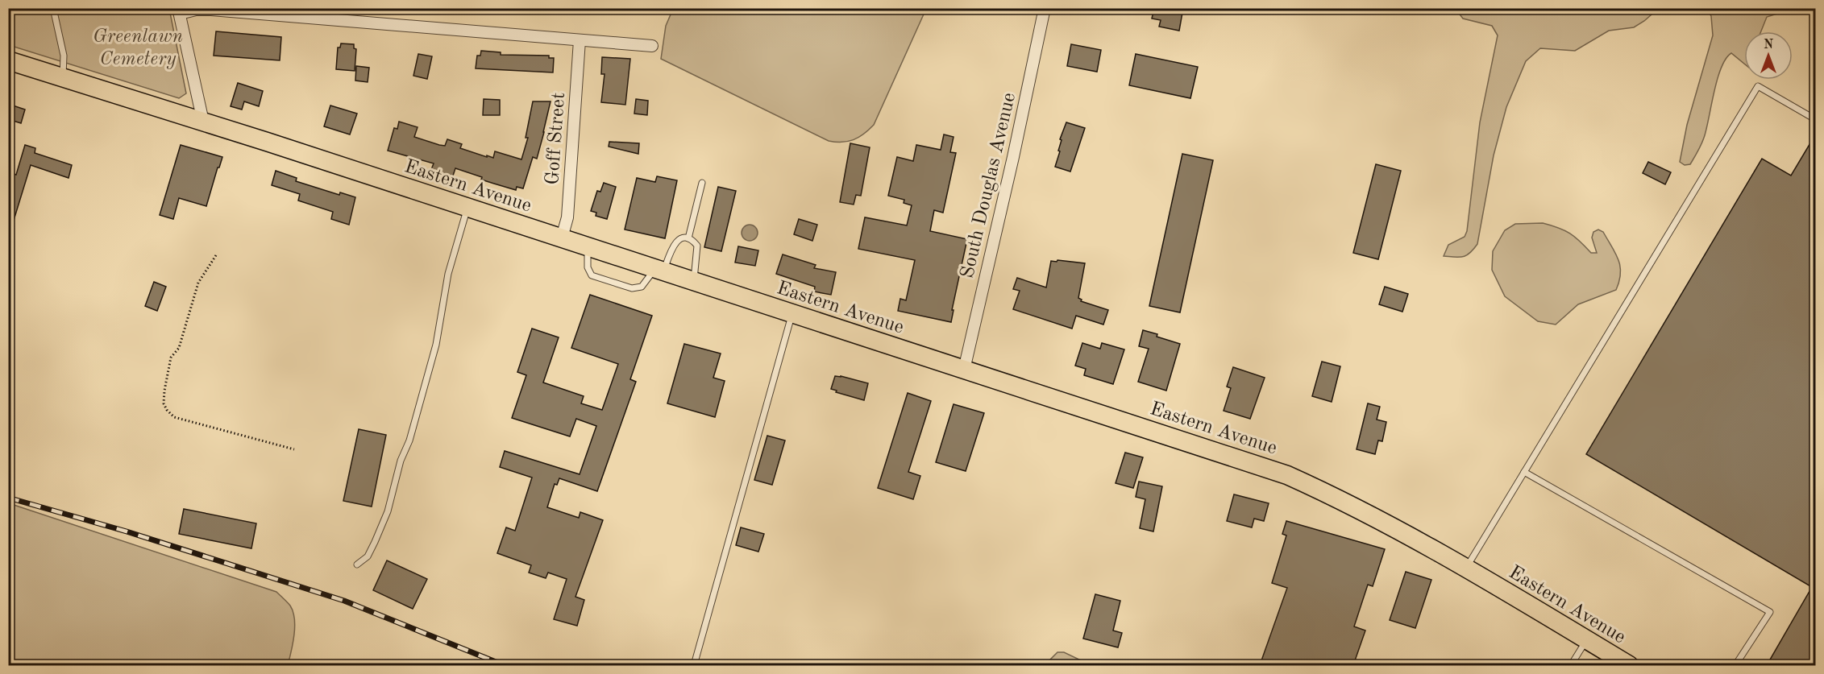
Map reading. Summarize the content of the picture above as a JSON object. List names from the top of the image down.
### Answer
{
  "streets": {
    "main road": ["Eastern Avenue"],
    "street": ["Goff Street", "South Douglas Avenue"]
  },
  "crossings": [
    ["Goff Street", "Eastern Avenue"],
    ["Eastern Avenue", "South Douglas Avenue"]
  ],
  "parks": ["Greenlawn Cemetery"],
  "north": "top"
}
